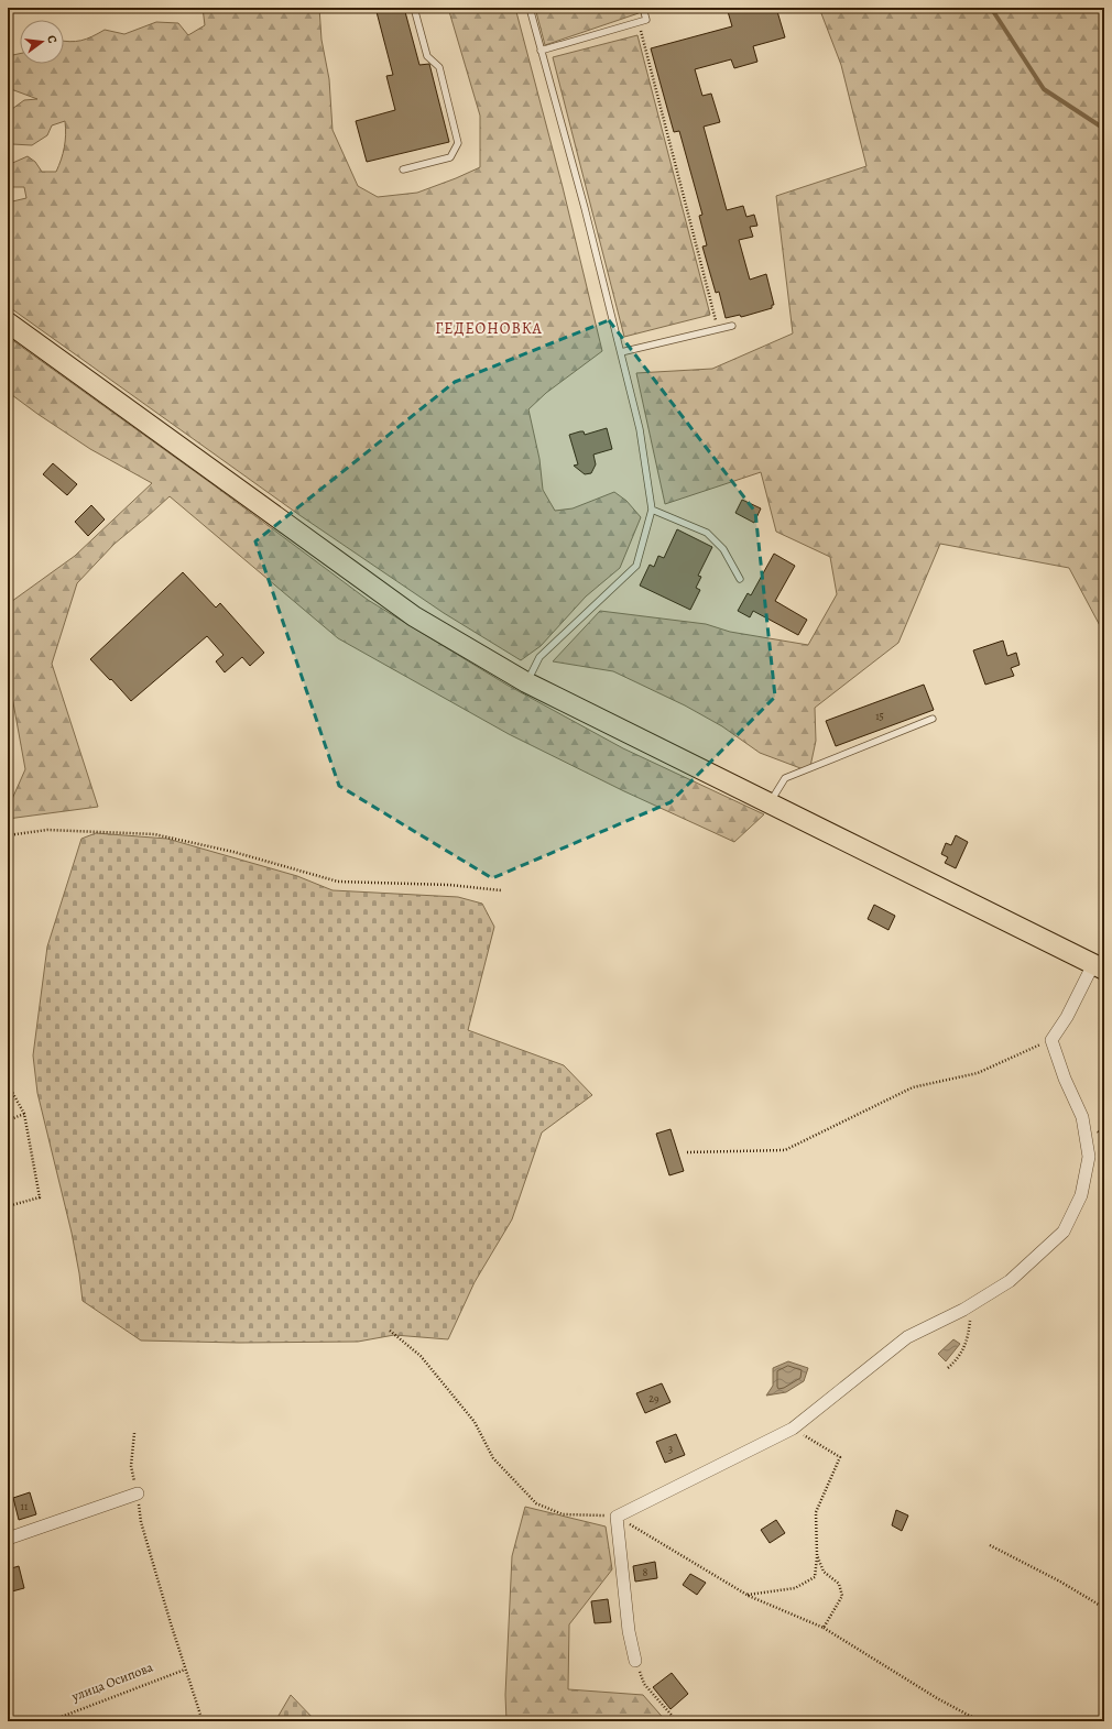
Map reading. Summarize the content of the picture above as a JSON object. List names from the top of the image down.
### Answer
{
  "streets": {
    "path": ["улица Осипова"]
  },
  "districts": ["ГЕДЕОНОВКА"],
  "house_numbers": [
    "15",
    "29",
    "3",
    "11",
    "8"
  ],
  "north": "right"
}
